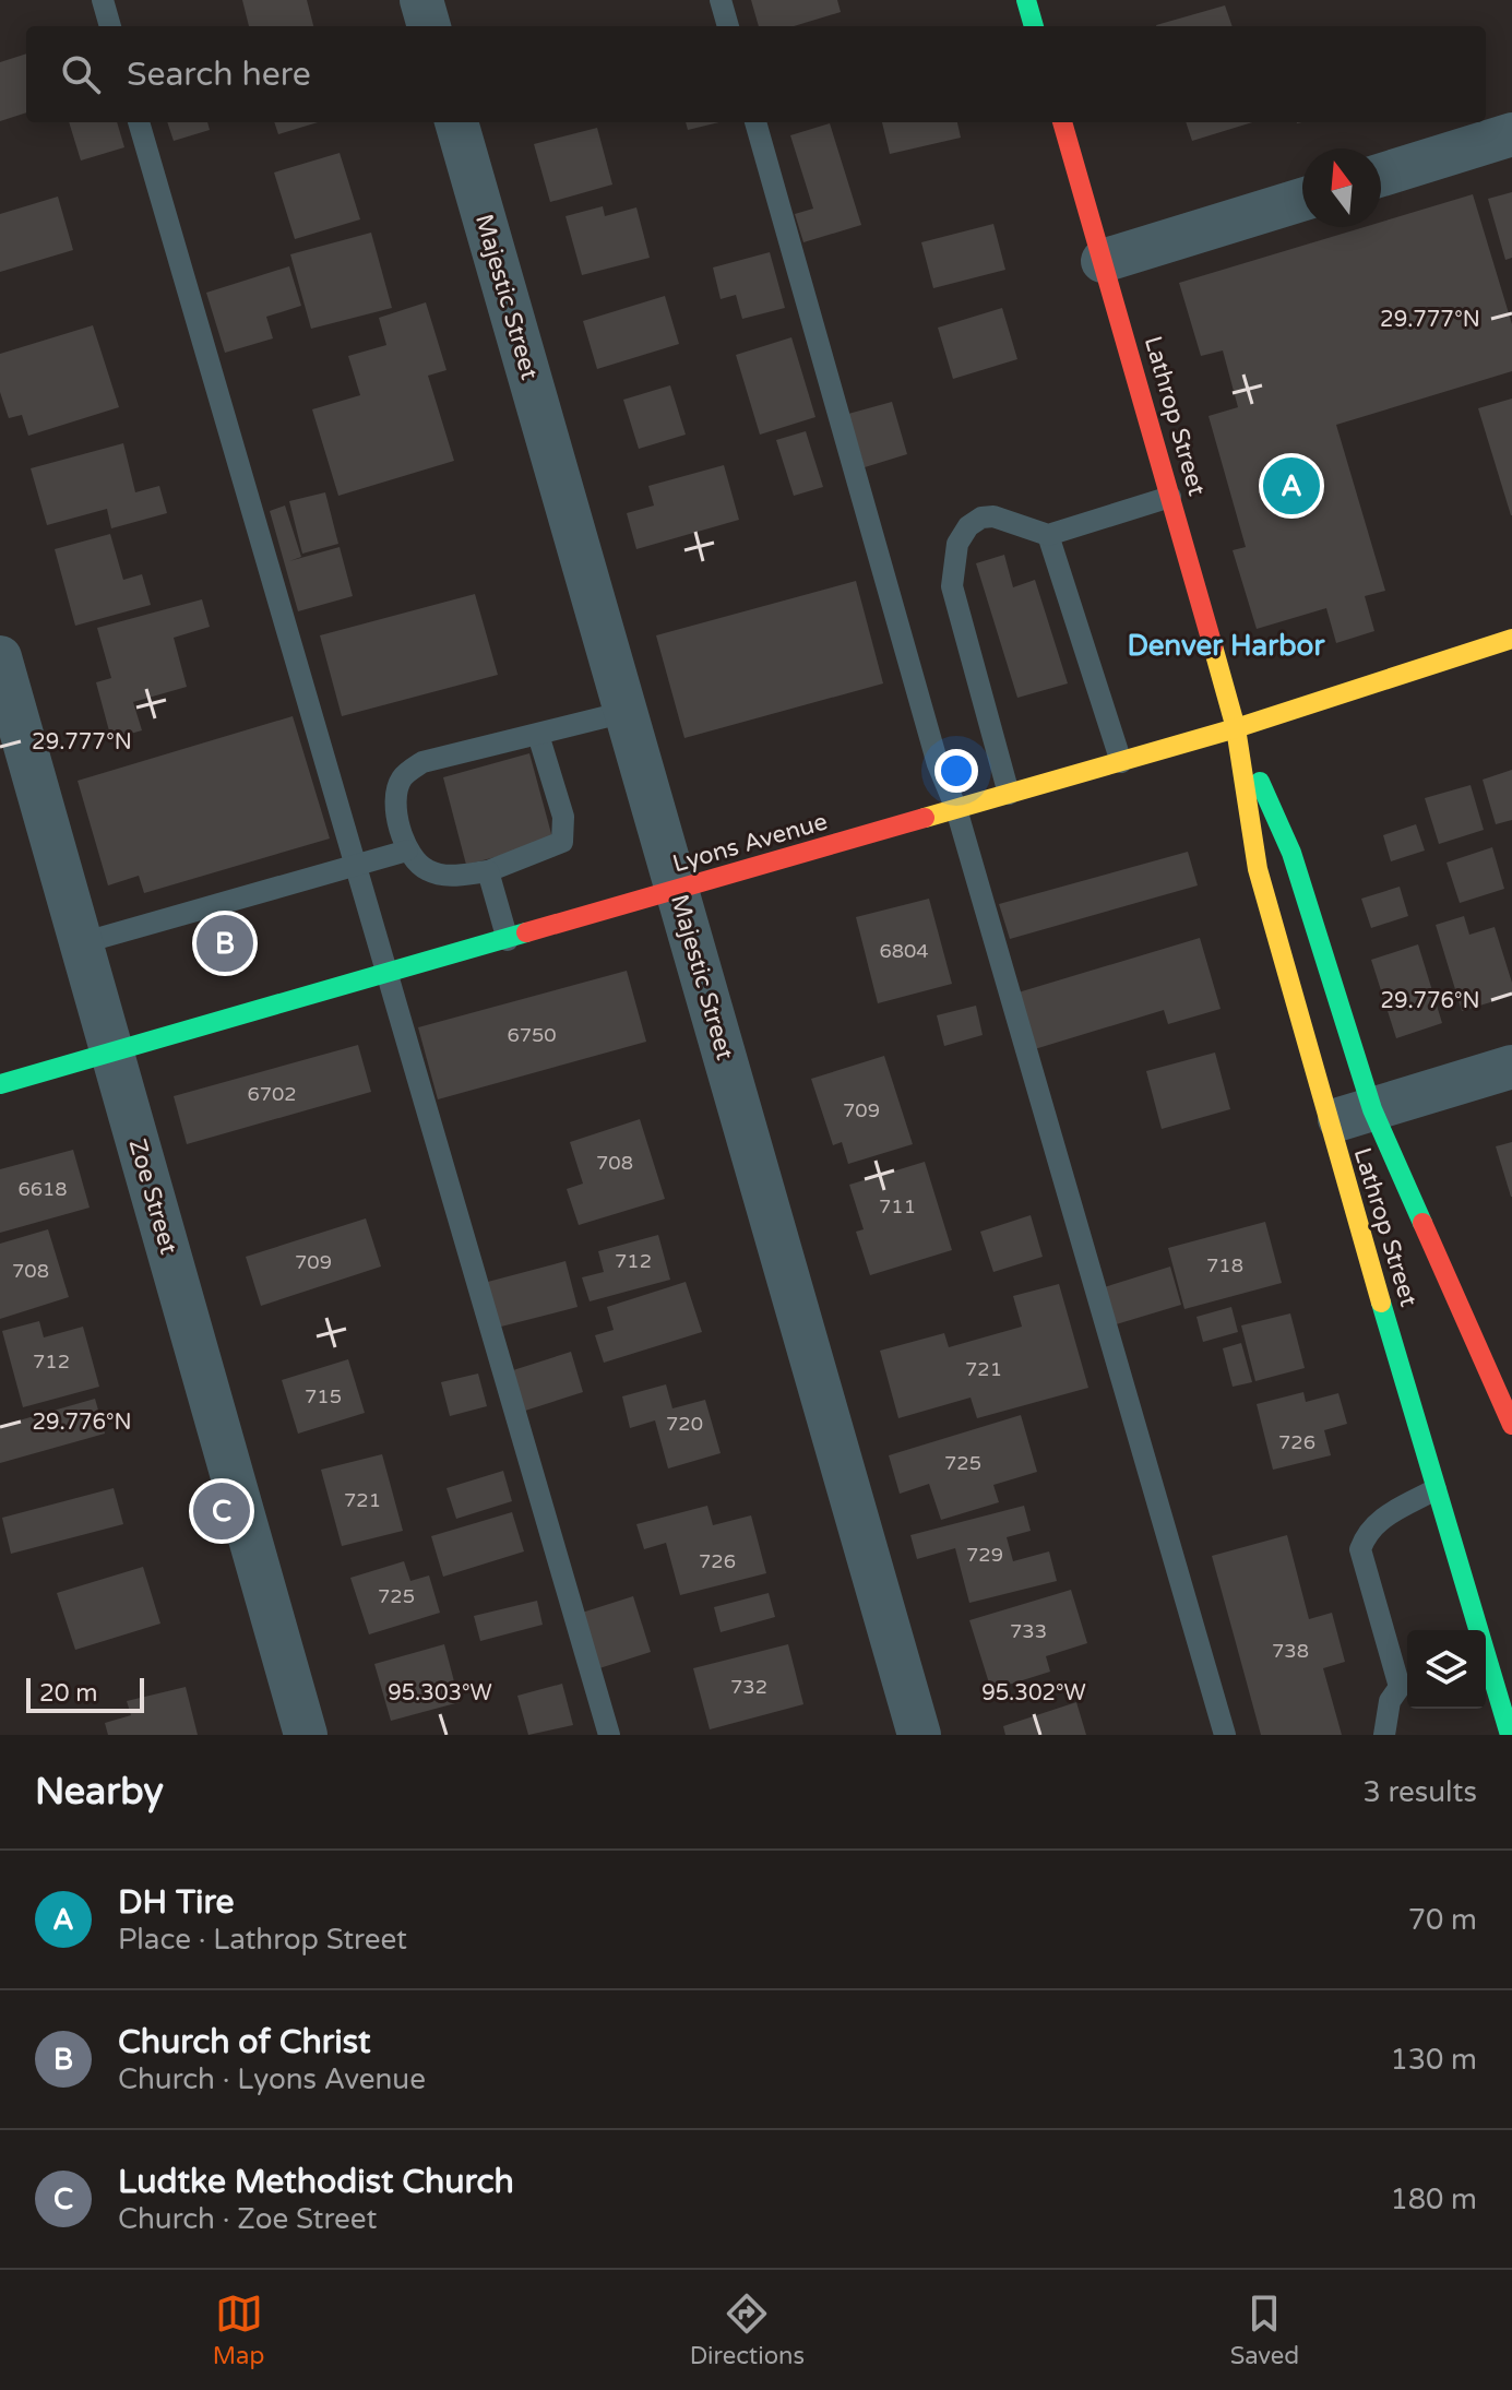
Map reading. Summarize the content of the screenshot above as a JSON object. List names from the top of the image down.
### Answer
{
  "streets": {
    "street": [
      "Majestic Street",
      "Lathrop Street",
      "Lyons Avenue",
      "Zoe Street"
    ]
  },
  "crossings": [
    ["Majestic Street", "Lyons Avenue"],
    ["Lathrop Street", "Lyons Avenue"],
    ["Lyons Avenue", "Zoe Street"]
  ],
  "districts": ["Denver Harbor"],
  "house_numbers": [
    "6804",
    "6750",
    "6702",
    "709",
    "708",
    "6618",
    "711",
    "712",
    "709",
    "718",
    "708",
    "712",
    "721",
    "715",
    "720",
    "726",
    "725",
    "721",
    "729",
    "726",
    "725",
    "733",
    "738",
    "732"
  ],
  "scale_bar": "20 m",
  "north": "top",
  "page": {
    "search": "Search here",
    "pins": ["A", "B", "C"],
    "scale": "20 m",
    "heading": ["Nearby", "3 results"],
    "list": [
      {
        "mark": "A",
        "name": "DH Tire",
        "note": "Place · Lathrop Street",
        "value": "70 m"
      },
      {
        "mark": "B",
        "name": "Church of Christ",
        "note": "Church · Lyons Avenue",
        "value": "130 m"
      },
      {
        "mark": "C",
        "name": "Ludtke Methodist Church",
        "note": "Church · Zoe Street",
        "value": "180 m"
      }
    ],
    "nav": ["Map", "Directions", "Saved"]
  },
  "coordinates": [
    "29.777°N",
    "29.776°N",
    "95.303°W",
    "95.302°W"
  ]
}
